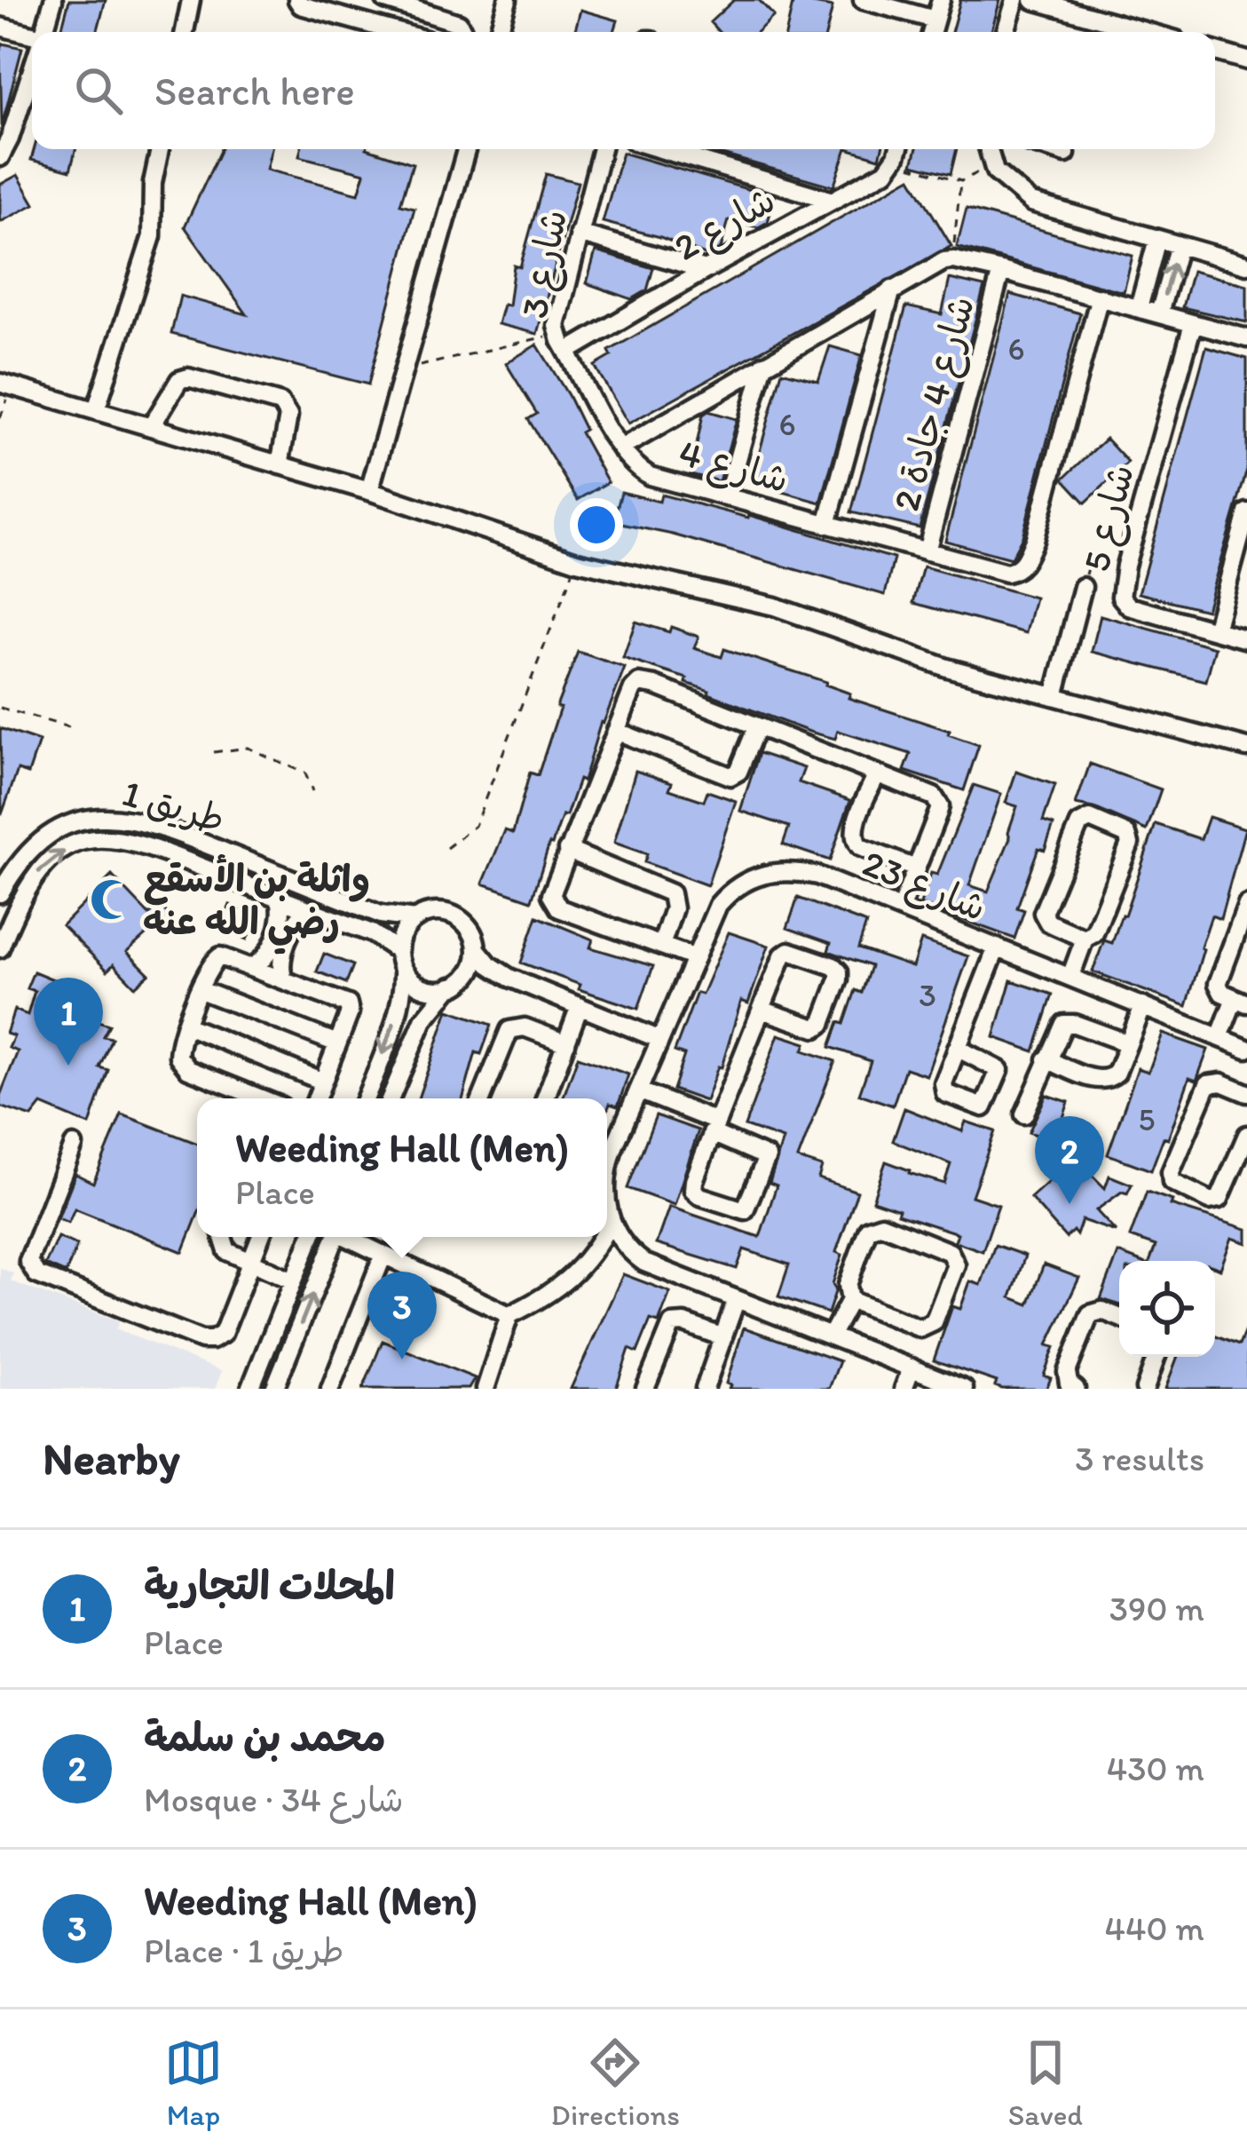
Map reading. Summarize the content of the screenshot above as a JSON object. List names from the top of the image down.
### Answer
{
  "streets": {
    "street": [
      "شارع 2",
      "شارع 3",
      "شارع 4 جادة 2",
      "شارع 4",
      "شارع 5",
      "طريق 1",
      "شارع 23"
    ]
  },
  "crossings": [
    ["شارع 2", "شارع 3"],
    ["شارع 3", "شارع 4"],
    ["شارع 4 جادة 2", "شارع 4"]
  ],
  "places": {
    "mosque": ["واثلة بن الأسقع رضي الله عنه"]
  },
  "house_numbers": [
    "6",
    "6",
    "3",
    "5"
  ],
  "page": {
    "search": "Search here",
    "pins": ["1", "2", "3"],
    "popup": ["Weeding Hall (Men)", "Place"],
    "heading": ["Nearby", "3 results"],
    "list": [
      {
        "mark": "1",
        "name": "المحلات التجارية",
        "note": "Place",
        "value": "390 m"
      },
      {
        "mark": "2",
        "name": "محمد بن سلمة",
        "note": "Mosque · شارع 34",
        "value": "430 m"
      },
      {
        "mark": "3",
        "name": "Weeding Hall (Men)",
        "note": "Place · طريق 1",
        "value": "440 m"
      }
    ],
    "nav": ["Map", "Directions", "Saved"]
  }
}
